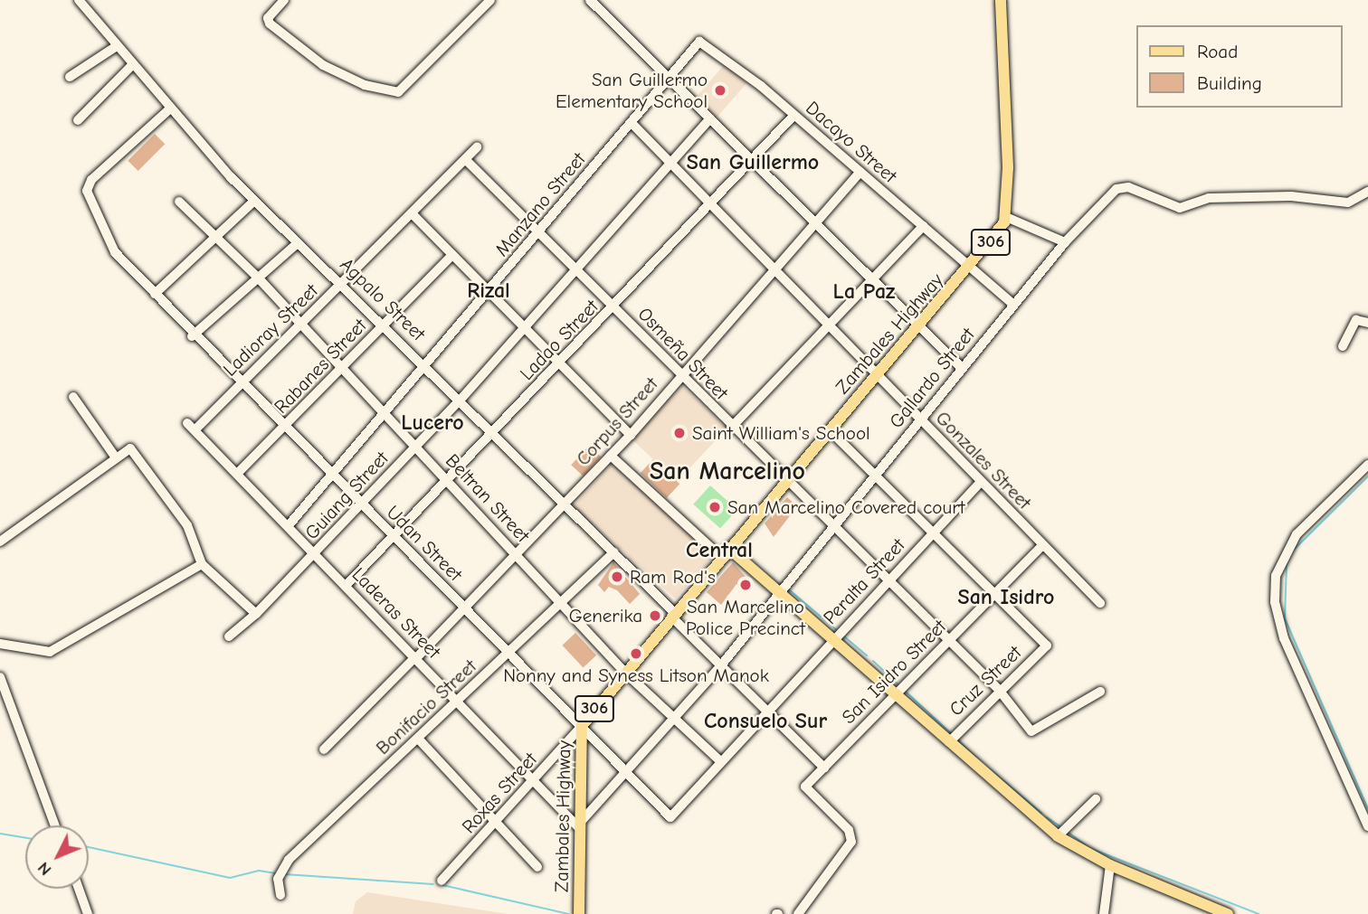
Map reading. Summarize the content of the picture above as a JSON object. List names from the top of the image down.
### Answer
{
  "streets": {
    "main road": ["306", "Zambales Highway"],
    "street": [
      "Dacayo Street",
      "Manzano Street",
      "Agpalo Street",
      "Ladioray Street",
      "Ladao Street",
      "Osmeña Street",
      "Rabanes Street",
      "Gallardo Street",
      "Corpus Street",
      "Gonzales Street",
      "Guiang Street",
      "Beltran Street",
      "Udan Street",
      "Peralta Street",
      "Laderas Street",
      "San Isidro Street",
      "Cruz Street",
      "Bonifacio Street",
      "Roxas Street"
    ]
  },
  "crossings": [
    ["Dacayo Street", "Manzano Street"],
    ["Dacayo Street", "Zambales Highway"],
    ["Dacayo Street", "Ladao Street"],
    ["Dacayo Street", "Gallardo Street"],
    ["Dacayo Street", "Corpus Street"],
    ["Manzano Street", "Agpalo Street"],
    ["Manzano Street", "Osmeña Street"],
    ["Manzano Street", "Gonzales Street"],
    ["Manzano Street", "Beltran Street"],
    ["Manzano Street", "Udan Street"],
    ["Manzano Street", "Laderas Street"],
    ["306", "Zambales Highway"],
    ["Agpalo Street", "Ladioray Street"],
    ["Agpalo Street", "Zambales Highway"],
    ["Agpalo Street", "Ladao Street"],
    ["Agpalo Street", "Rabanes Street"],
    ["Agpalo Street", "Gallardo Street"],
    ["Agpalo Street", "Corpus Street"],
    ["Agpalo Street", "Guiang Street"],
    ["Agpalo Street", "Udan Street"],
    ["Agpalo Street", "Peralta Street"],
    ["Agpalo Street", "San Isidro Street"],
    ["Agpalo Street", "Bonifacio Street"],
    ["Ladioray Street", "Osmeña Street"],
    ["Ladioray Street", "Beltran Street"],
    ["Ladioray Street", "Udan Street"],
    ["Ladioray Street", "Laderas Street"],
    ["Zambales Highway", "Osmeña Street"],
    ["Zambales Highway", "Gallardo Street"],
    ["Zambales Highway", "Gonzales Street"],
    ["Zambales Highway", "Beltran Street"],
    ["Zambales Highway", "Udan Street"],
    ["Zambales Highway", "Laderas Street"],
    ["Zambales Highway", "Roxas Street"],
    ["Ladao Street", "Osmeña Street"],
    ["Ladao Street", "Gonzales Street"],
    ["Ladao Street", "Beltran Street"],
    ["Ladao Street", "Udan Street"],
    ["Ladao Street", "Laderas Street"],
    ["Osmeña Street", "Gallardo Street"],
    ["Osmeña Street", "Corpus Street"],
    ["Osmeña Street", "Guiang Street"],
    ["Osmeña Street", "Peralta Street"],
    ["Osmeña Street", "San Isidro Street"],
    ["Osmeña Street", "Cruz Street"],
    ["Rabanes Street", "Beltran Street"],
    ["Rabanes Street", "Udan Street"],
    ["Rabanes Street", "Laderas Street"],
    ["Gallardo Street", "Gonzales Street"],
    ["Gallardo Street", "Beltran Street"],
    ["Gallardo Street", "Udan Street"],
    ["Gallardo Street", "Laderas Street"],
    ["Corpus Street", "Gonzales Street"],
    ["Corpus Street", "Beltran Street"],
    ["Corpus Street", "Udan Street"],
    ["Corpus Street", "Laderas Street"],
    ["Gonzales Street", "Guiang Street"],
    ["Gonzales Street", "Peralta Street"],
    ["Gonzales Street", "San Isidro Street"],
    ["Guiang Street", "Beltran Street"],
    ["Guiang Street", "Udan Street"],
    ["Guiang Street", "Laderas Street"],
    ["Beltran Street", "Peralta Street"],
    ["Beltran Street", "Bonifacio Street"],
    ["Udan Street", "Peralta Street"],
    ["Udan Street", "Bonifacio Street"],
    ["Udan Street", "Roxas Street"],
    ["Laderas Street", "Bonifacio Street"],
    ["Laderas Street", "Roxas Street"],
    ["San Isidro Street", "Cruz Street"]
  ],
  "districts": [
    "San Guillermo",
    "Rizal",
    "La Paz",
    "Lucero",
    "San Marcelino",
    "Central",
    "San Isidro",
    "Consuelo Sur"
  ],
  "places": [
    "San Guillermo Elementary School",
    "Saint William's School",
    "San Marcelino Covered court",
    "Ram Rod's",
    "San Marcelino Police Precinct",
    "Generika",
    "Nonny and Syness Litson Manok"
  ],
  "legend": ["Road", "Building"],
  "north": "bottom left"
}
